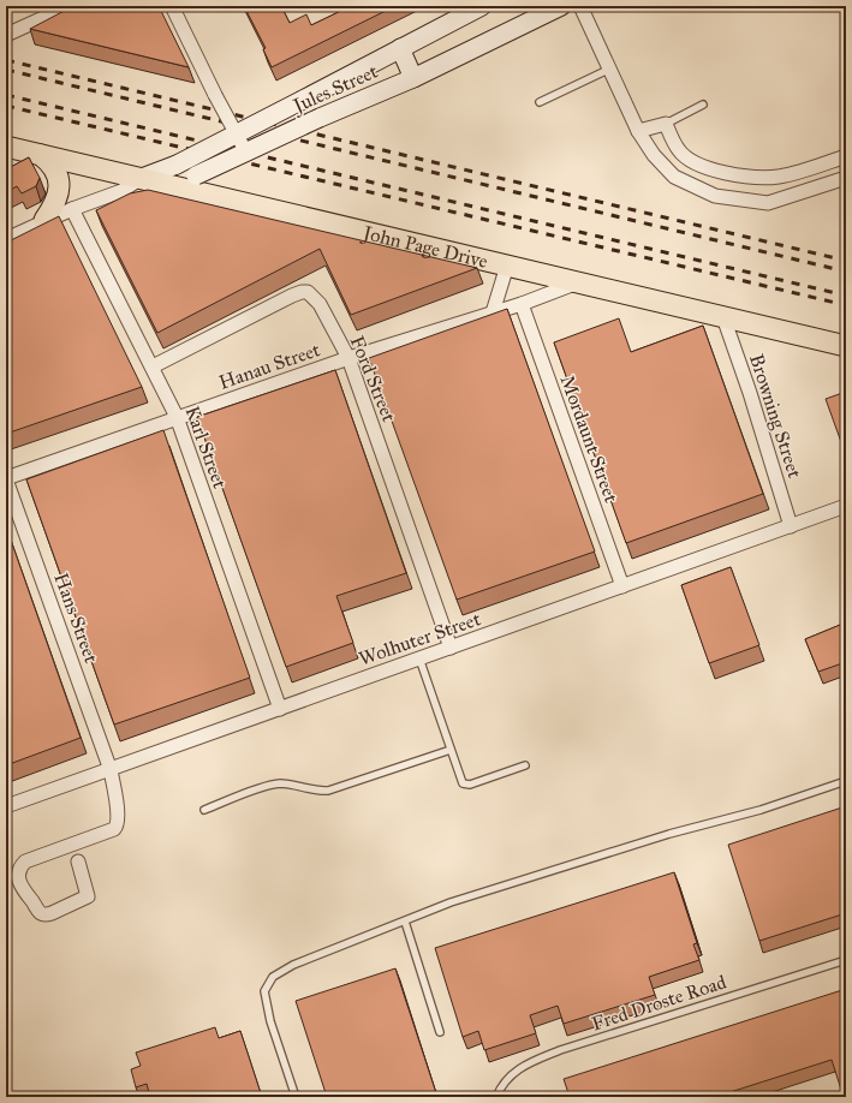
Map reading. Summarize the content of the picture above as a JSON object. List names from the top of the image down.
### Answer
{
  "streets": {
    "main road": ["Jules Street", "John Page Drive"],
    "street": [
      "Hanau Street",
      "Ford Street",
      "Browning Street",
      "Mordaunt Street",
      "Karl Street",
      "Hans Street",
      "Wolhuter Street"
    ],
    "lane": ["Fred Droste Road"]
  },
  "crossings": [
    ["Jules Street", "John Page Drive"],
    ["Jules Street", "Karl Street"],
    ["John Page Drive", "Hanau Street"],
    ["John Page Drive", "Browning Street"],
    ["Hanau Street", "Ford Street"],
    ["Hanau Street", "Mordaunt Street"],
    ["Hanau Street", "Karl Street"],
    ["Hanau Street", "Hans Street"],
    ["Ford Street", "Karl Street"],
    ["Ford Street", "Wolhuter Street"],
    ["Browning Street", "Wolhuter Street"],
    ["Mordaunt Street", "Wolhuter Street"],
    ["Karl Street", "Wolhuter Street"],
    ["Hans Street", "Wolhuter Street"]
  ]
}
